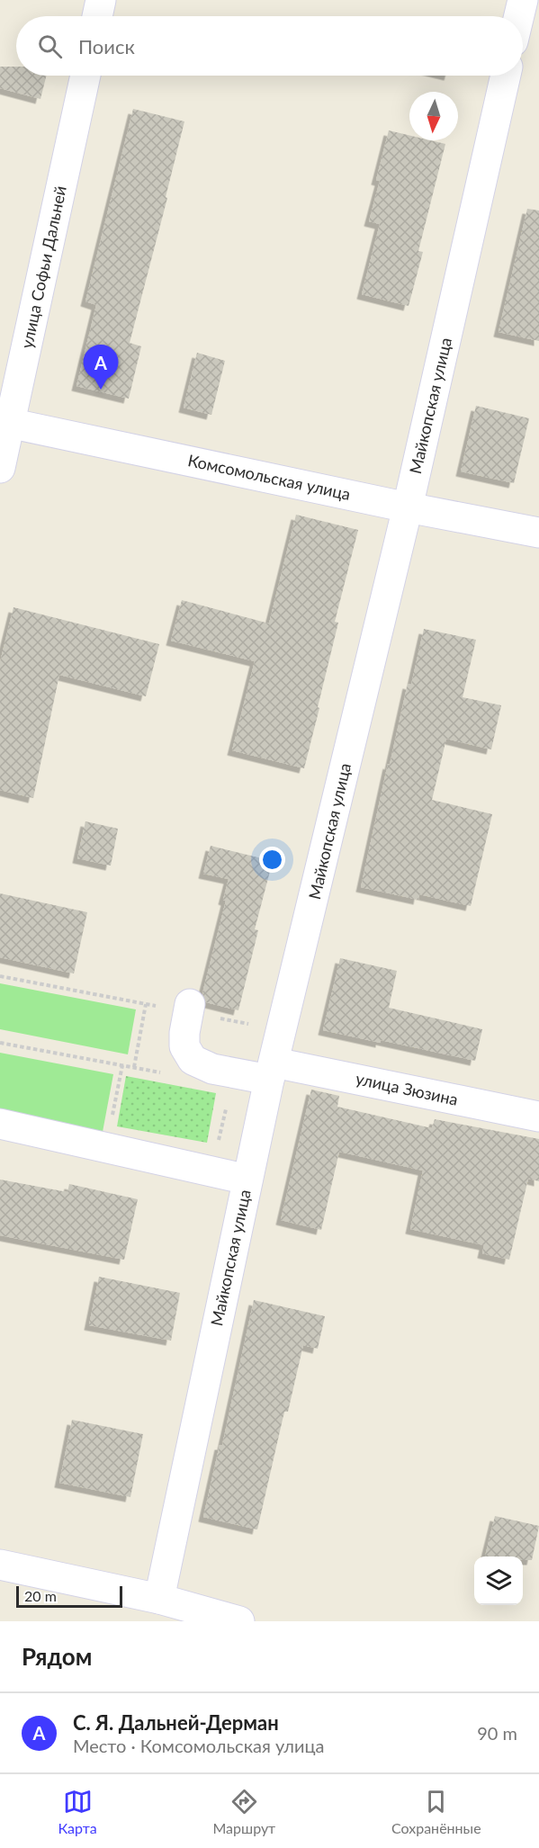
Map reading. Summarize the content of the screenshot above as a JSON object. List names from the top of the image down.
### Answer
{
  "streets": {
    "street": [
      "улица Софьи Дальней",
      "Майкопская улица",
      "Комсомольская улица",
      "улица Зюзина"
    ]
  },
  "crossings": [
    ["улица Софьи Дальней", "Комсомольская улица"],
    ["Майкопская улица", "Комсомольская улица"],
    ["Майкопская улица", "улица Зюзина"]
  ],
  "scale_bar": "20 m",
  "north": "bottom",
  "page": {
    "search": "Поиск",
    "pins": "A",
    "scale": "20 m",
    "heading": "Рядом",
    "list": [
      {
        "mark": "A",
        "name": "С. Я. Дальней-Дерман",
        "note": "Место · Комсомольская улица",
        "value": "90 m"
      }
    ],
    "nav": ["Карта", "Маршрут", "Сохранённые"]
  }
}
